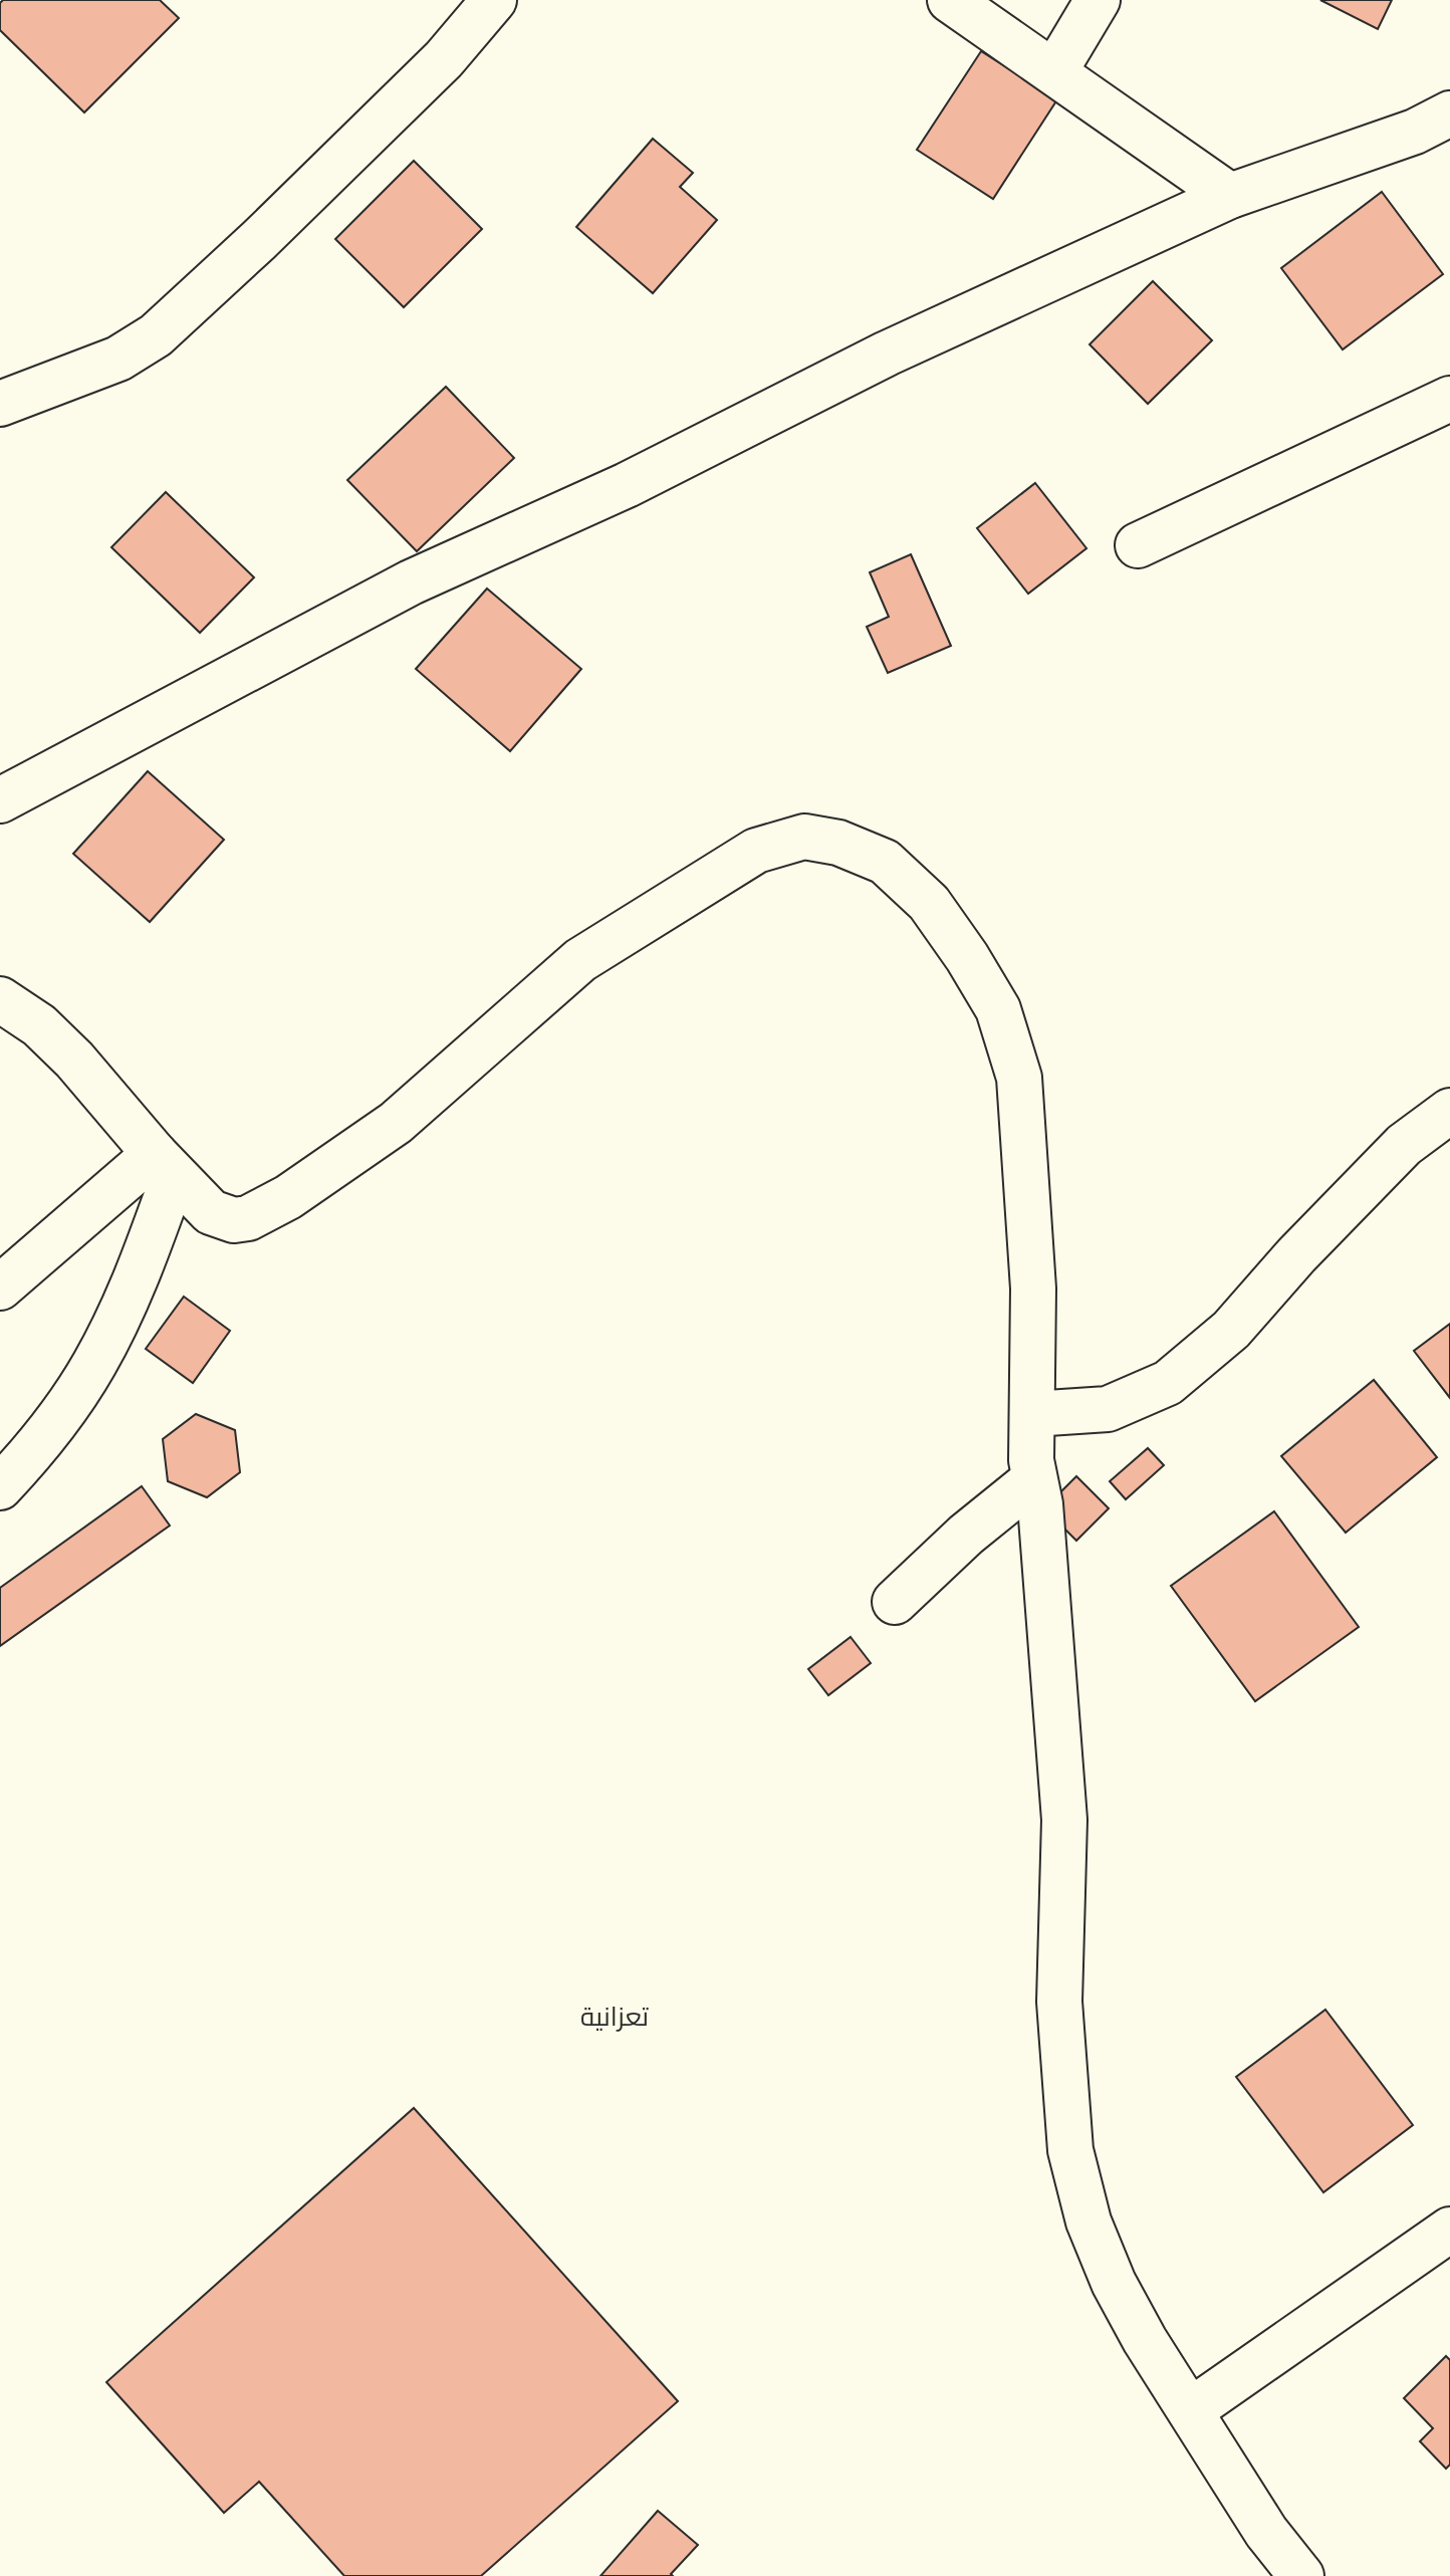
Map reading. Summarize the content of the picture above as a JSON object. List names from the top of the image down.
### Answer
{
  "districts": ["تعزانية"]
}
